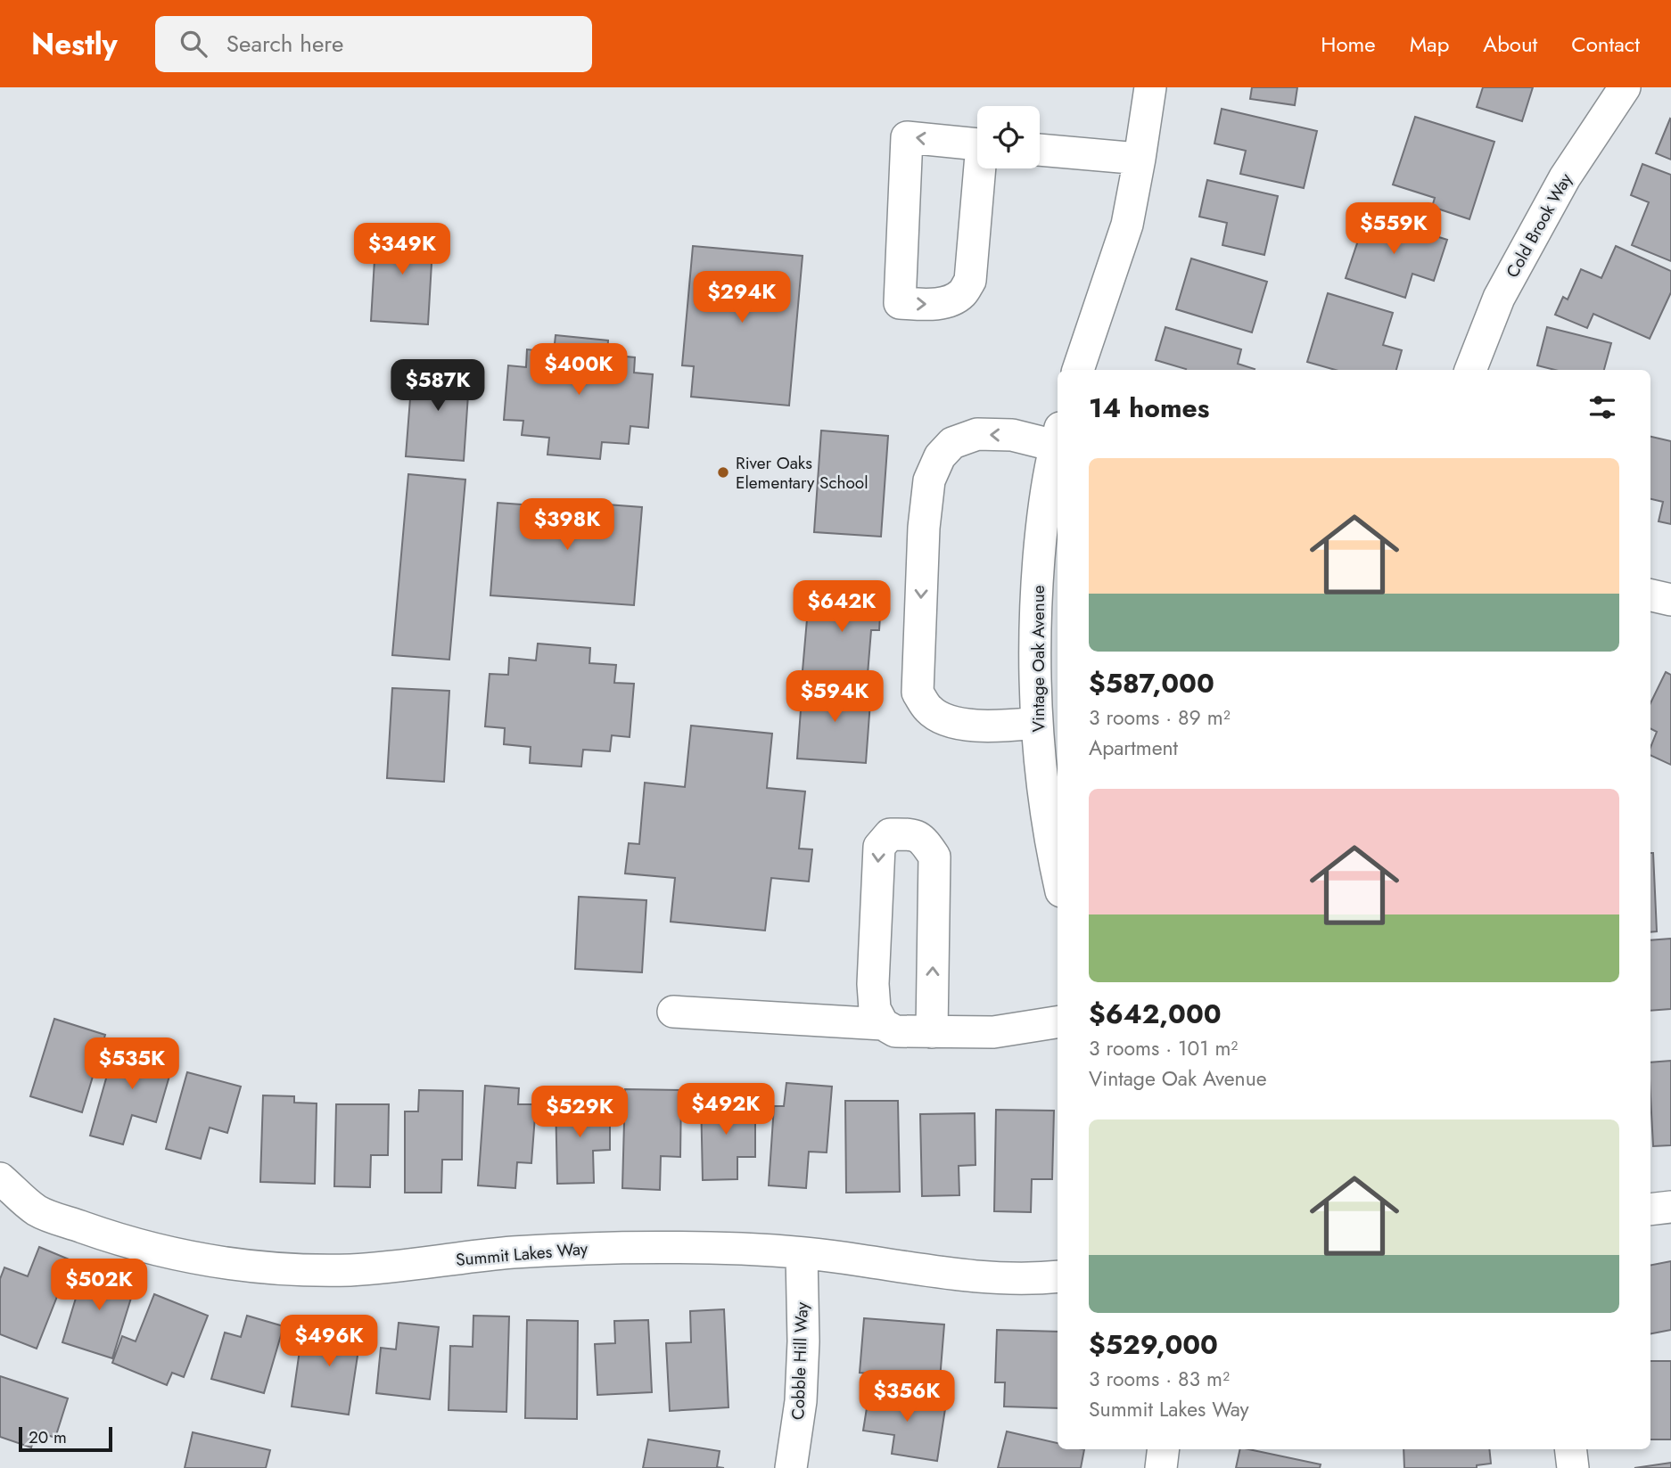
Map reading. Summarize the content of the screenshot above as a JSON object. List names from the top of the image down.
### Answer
{
  "streets": {
    "street": [
      "Cold Brook Way",
      "Vintage Oak Avenue",
      "Summit Lakes Way",
      "Cobble Hill Way"
    ]
  },
  "crossings": [
    ["Summit Lakes Way", "Cobble Hill Way"]
  ],
  "places": ["River Oaks Elementary School"],
  "scale_bar": "20 m",
  "page": {
    "header": "Nestly",
    "search": "Search here",
    "nav": [
      "Home",
      "Map",
      "About",
      "Contact"
    ],
    "price": [
      "$559K",
      "$349K",
      "$294K",
      "$400K",
      "$587K",
      "$398K",
      "$642K",
      "$594K",
      "$535K",
      "$492K",
      "$529K",
      "$502K",
      "$496K",
      "$356K"
    ],
    "heading": "14 homes",
    "list": [
      {
        "name": "$587,000",
        "note": "3 rooms · 89 m² · Apartment"
      },
      {
        "name": "$642,000",
        "note": "3 rooms · 101 m² · Vintage Oak Avenue"
      },
      {
        "name": "$529,000",
        "note": "3 rooms · 83 m² · Summit Lakes Way"
      }
    ],
    "scale": "20 m"
  }
}
